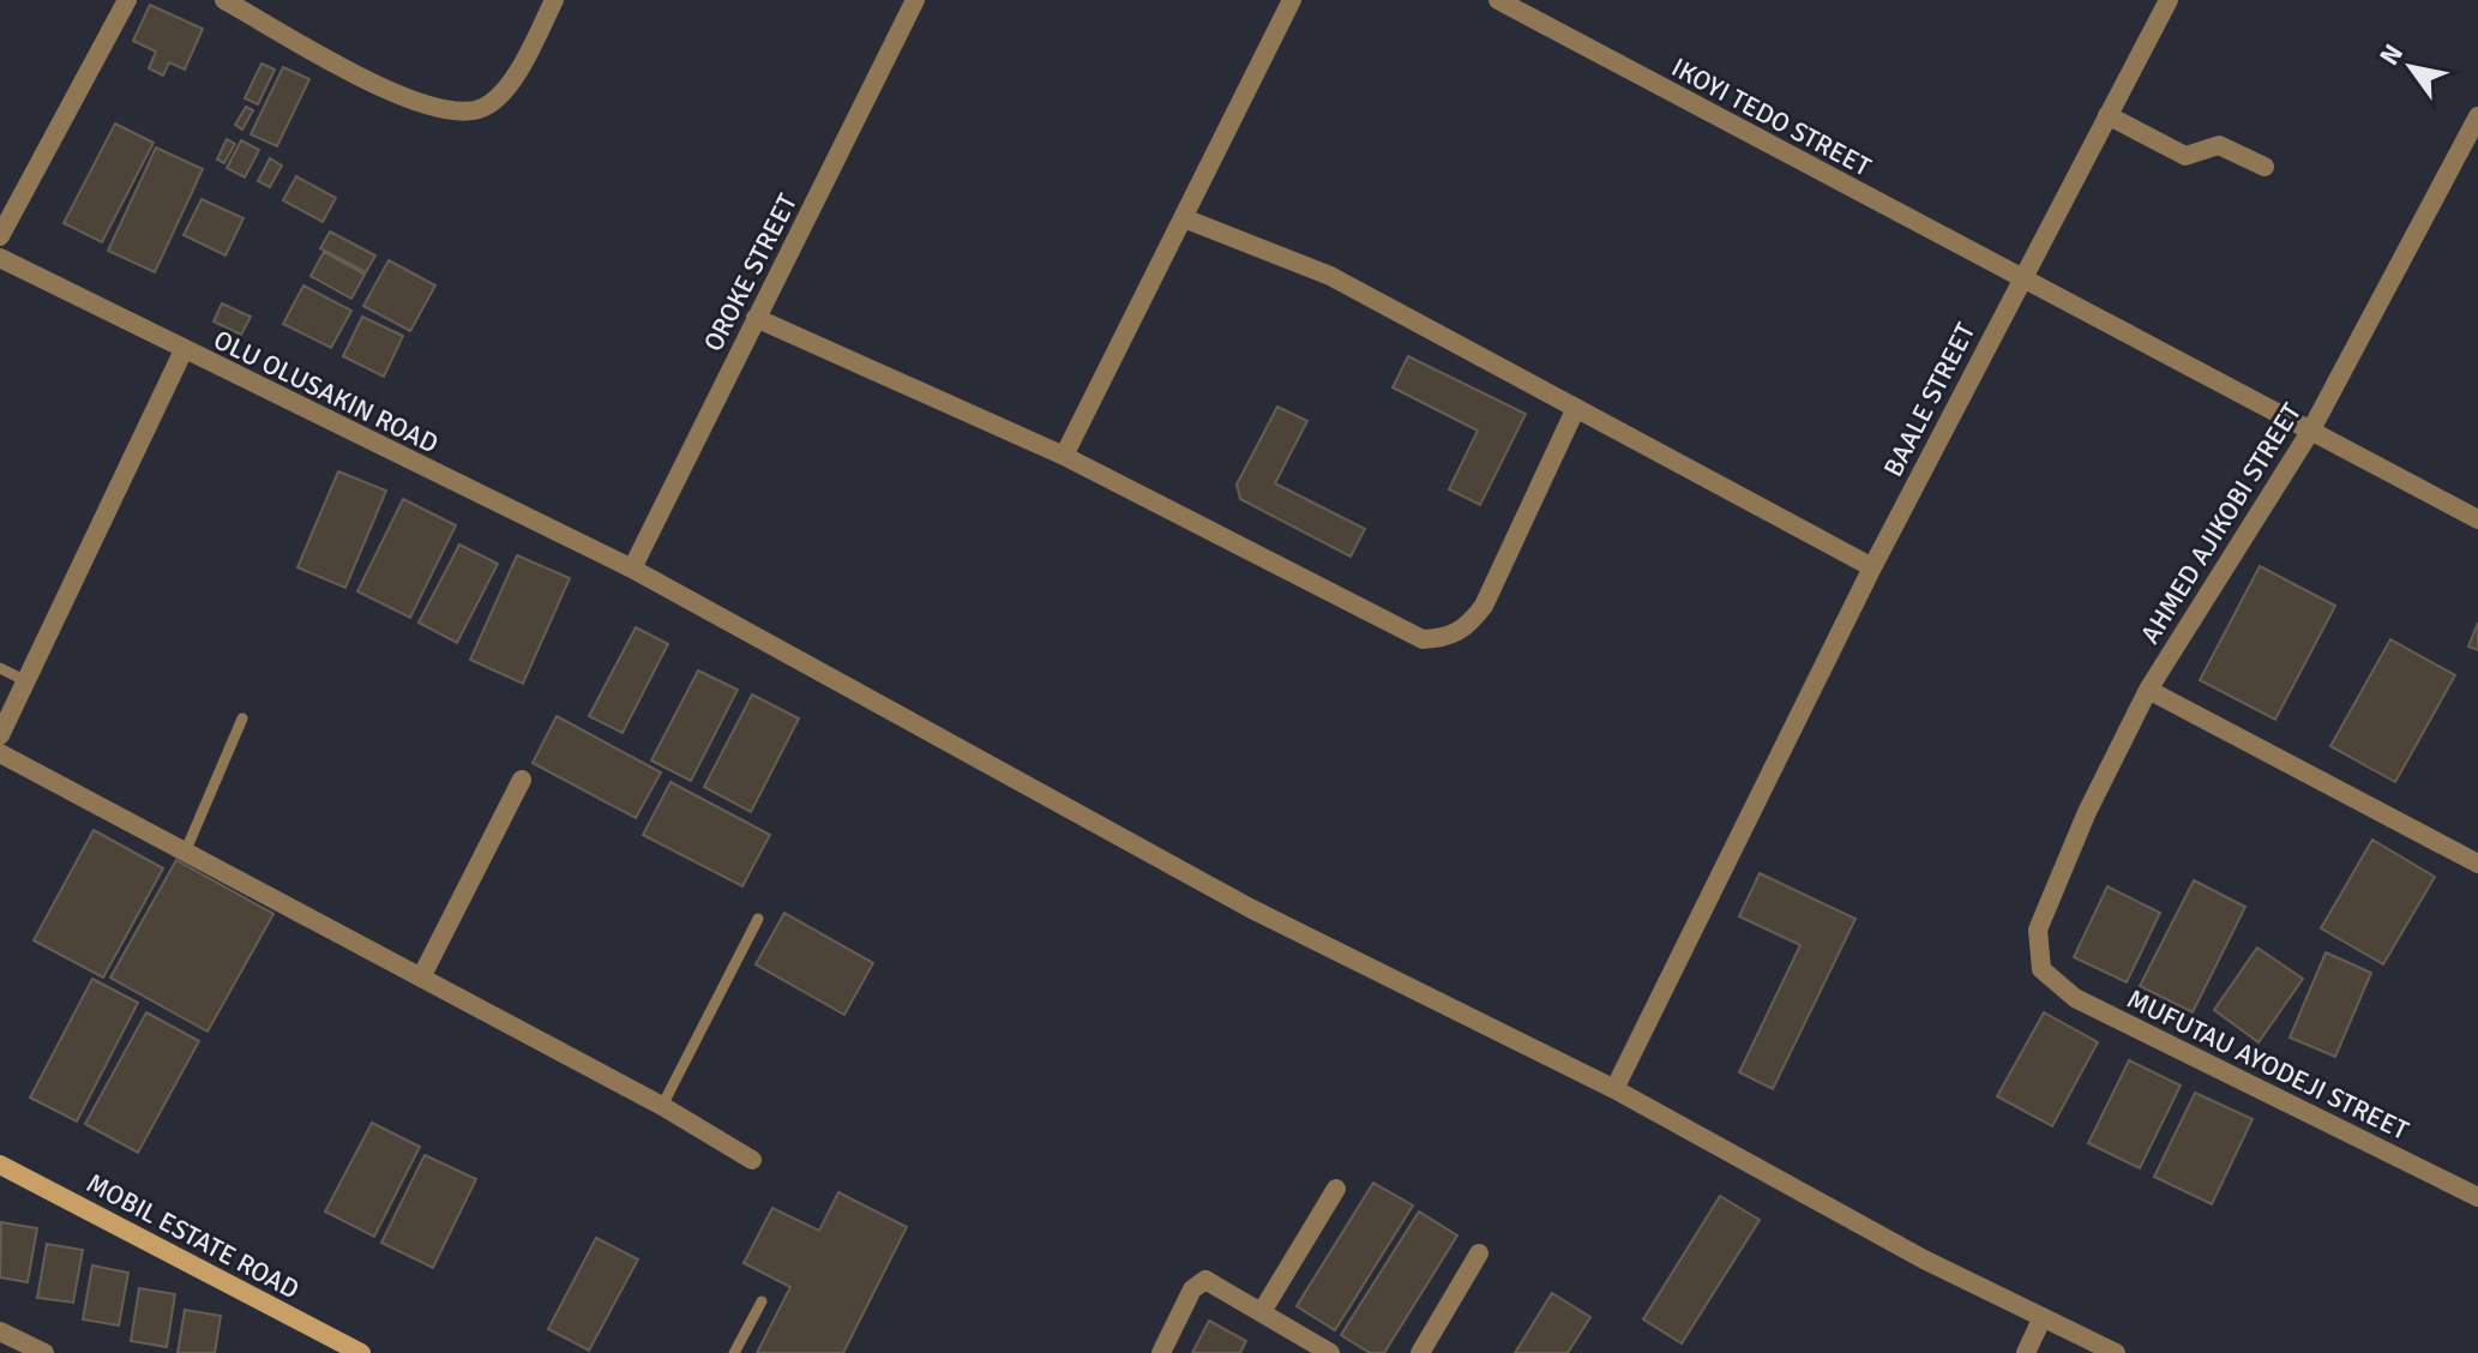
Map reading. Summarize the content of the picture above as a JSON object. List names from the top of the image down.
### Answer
{
  "streets": {
    "main road": ["MOBIL ESTATE ROAD"],
    "street": [
      "IKOYI TEDO STREET",
      "OROKE STREET",
      "OLU OLUSAKIN ROAD",
      "BAALE STREET",
      "AHMED AJIKOBI STREET",
      "MUFUTAU AYODEJI STREET"
    ]
  },
  "crossings": [
    ["IKOYI TEDO STREET", "BAALE STREET"],
    ["IKOYI TEDO STREET", "AHMED AJIKOBI STREET"],
    ["OROKE STREET", "OLU OLUSAKIN ROAD"],
    ["OLU OLUSAKIN ROAD", "BAALE STREET"],
    ["AHMED AJIKOBI STREET", "MUFUTAU AYODEJI STREET"]
  ],
  "north": "top left"
}
